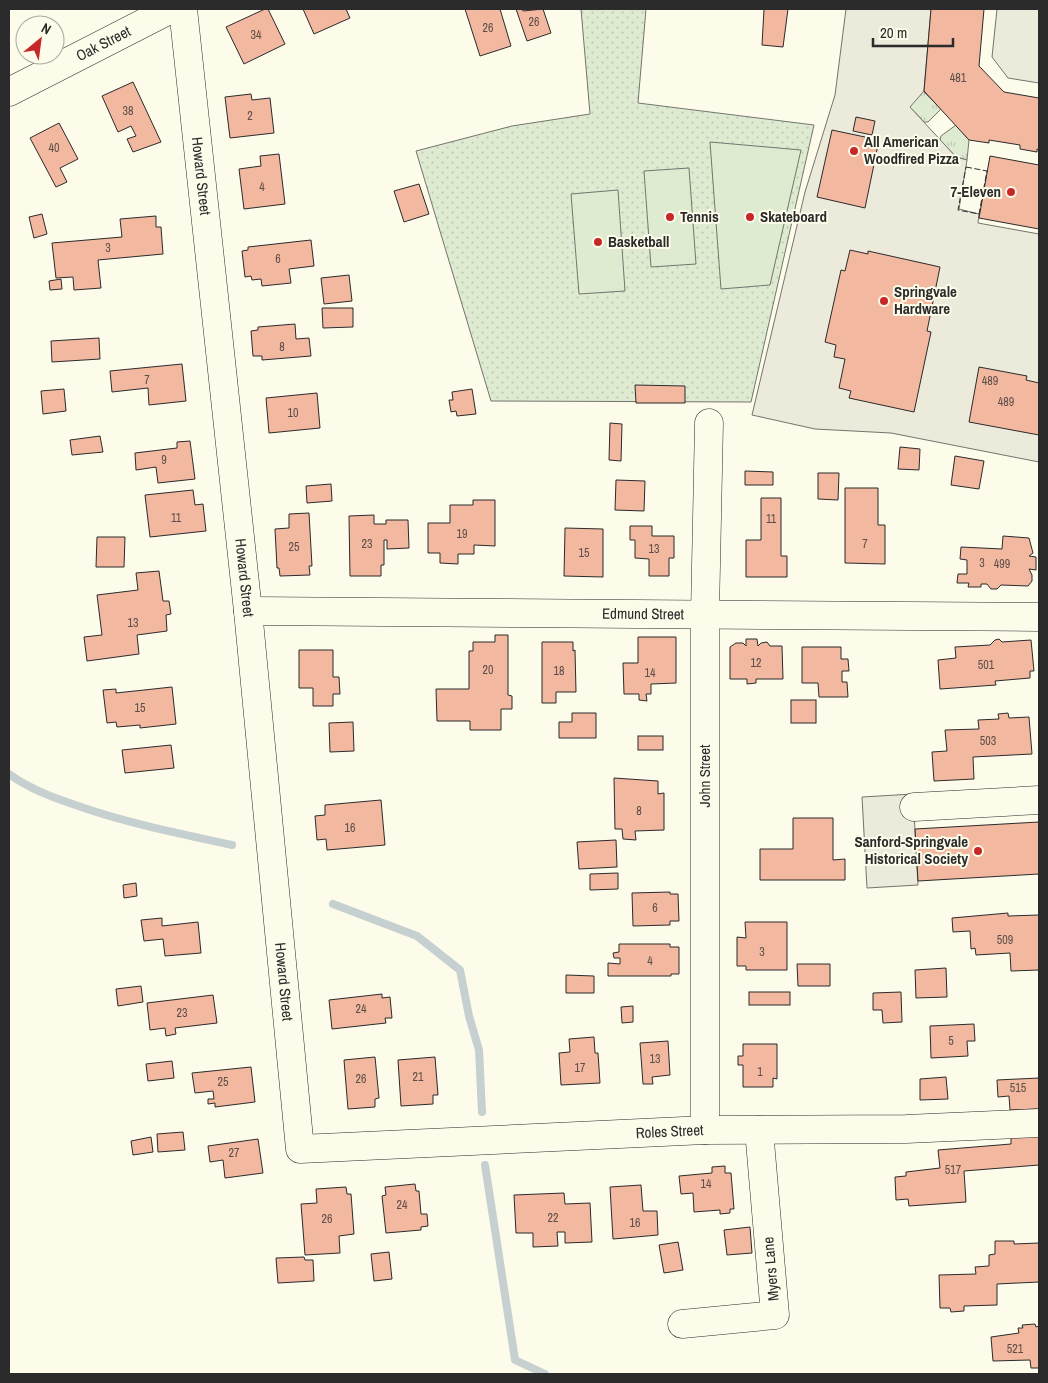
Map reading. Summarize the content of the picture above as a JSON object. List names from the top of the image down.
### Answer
{
  "streets": {
    "street": [
      "Oak Street",
      "Howard Street",
      "Edmund Street",
      "John Street",
      "Roles Street",
      "Myers Lane"
    ]
  },
  "crossings": [
    ["Howard Street", "Edmund Street"],
    ["Howard Street", "Roles Street"],
    ["Edmund Street", "John Street"],
    ["John Street", "Roles Street"],
    ["Roles Street", "Myers Lane"]
  ],
  "places": [
    "All American Woodfired Pizza",
    "7-Eleven",
    "Tennis",
    "Skateboard",
    "Basketball",
    "Springvale Hardware",
    "Sanford-Springvale Historical Society"
  ],
  "house_numbers": [
    "26",
    "26",
    "34",
    "481",
    "38",
    "2",
    "40",
    "4",
    "3",
    "6",
    "8",
    "7",
    "489",
    "489",
    "10",
    "9",
    "11",
    "11",
    "19",
    "23",
    "7",
    "25",
    "13",
    "15",
    "3",
    "499",
    "13",
    "12",
    "501",
    "20",
    "18",
    "14",
    "15",
    "503",
    "8",
    "16",
    "6",
    "509",
    "3",
    "4",
    "24",
    "23",
    "5",
    "13",
    "17",
    "1",
    "21",
    "26",
    "25",
    "515",
    "27",
    "517",
    "14",
    "24",
    "22",
    "26",
    "16",
    "521"
  ],
  "scale_bar": "20 m",
  "north": "top right"
}
